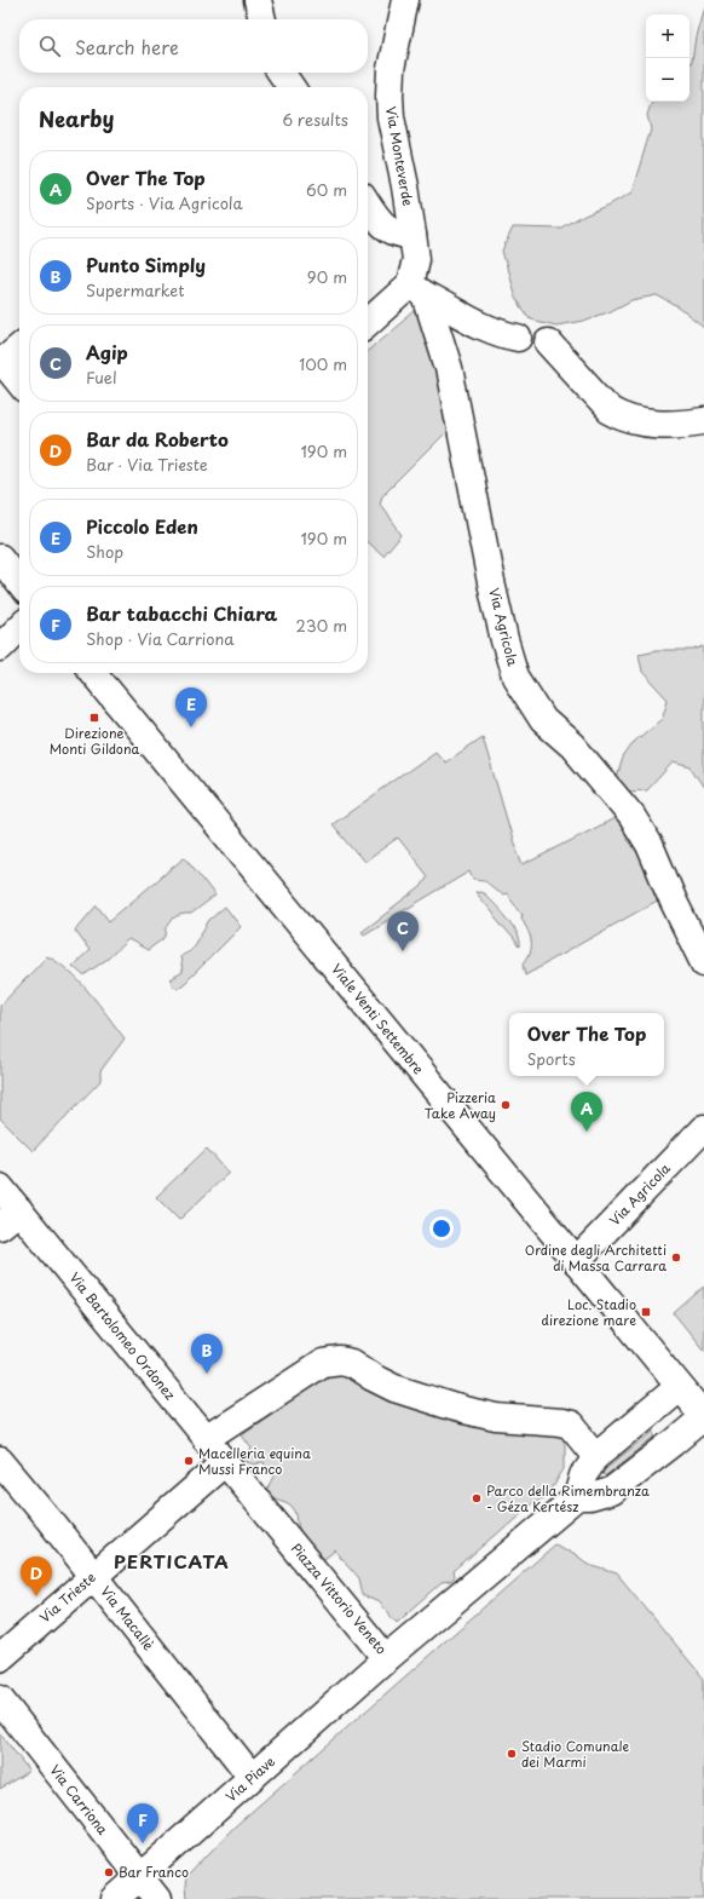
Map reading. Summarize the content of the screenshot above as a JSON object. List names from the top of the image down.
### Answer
{
  "streets": {
    "street": [
      "Via Monteverde",
      "Via Agricola",
      "Viale Venti Settembre",
      "Via Bartolomeo Ordonez",
      "Via Trieste",
      "Piazza Vittorio Veneto",
      "Via Macallè",
      "Via Piave",
      "Via Carriona"
    ]
  },
  "crossings": [
    ["Via Monteverde", "Via Agricola"],
    ["Via Agricola", "Viale Venti Settembre"],
    ["Via Bartolomeo Ordonez", "Via Trieste"],
    ["Via Bartolomeo Ordonez", "Piazza Vittorio Veneto"],
    ["Via Trieste", "Piazza Vittorio Veneto"],
    ["Via Trieste", "Via Macallè"],
    ["Piazza Vittorio Veneto", "Via Piave"],
    ["Via Macallè", "Via Piave"],
    ["Via Piave", "Via Carriona"]
  ],
  "districts": ["PERTICATA"],
  "places": {
    "transit": ["Direzione Monti Gildona", "Loc. Stadio direzione mare"],
    "other": [
      "Pizzeria Take Away",
      "Ordine degli Architetti di Massa Carrara",
      "Macelleria equina Mussi Franco",
      "Parco della Rimembranza - Géza Kertész",
      "Stadio Comunale dei Marmi",
      "Bar Franco"
    ]
  },
  "page": {
    "map_buttons": ["+", "−"],
    "search": "Search here",
    "heading": ["Nearby", "6 results"],
    "list": [
      {
        "mark": "A",
        "name": "Over The Top",
        "note": "Sports · Via Agricola",
        "value": "60 m"
      },
      {
        "mark": "B",
        "name": "Punto Simply",
        "note": "Supermarket",
        "value": "90 m"
      },
      {
        "mark": "C",
        "name": "Agip",
        "note": "Fuel",
        "value": "100 m"
      },
      {
        "mark": "D",
        "name": "Bar da Roberto",
        "note": "Bar · Via Trieste",
        "value": "190 m"
      },
      {
        "mark": "E",
        "name": "Piccolo Eden",
        "note": "Shop",
        "value": "190 m"
      },
      {
        "mark": "F",
        "name": "Bar tabacchi Chiara",
        "note": "Shop · Via Carriona",
        "value": "230 m"
      }
    ],
    "pins": [
      "E",
      "C",
      "A",
      "B",
      "D",
      "F"
    ],
    "popup": ["Over The Top", "Sports"]
  }
}
